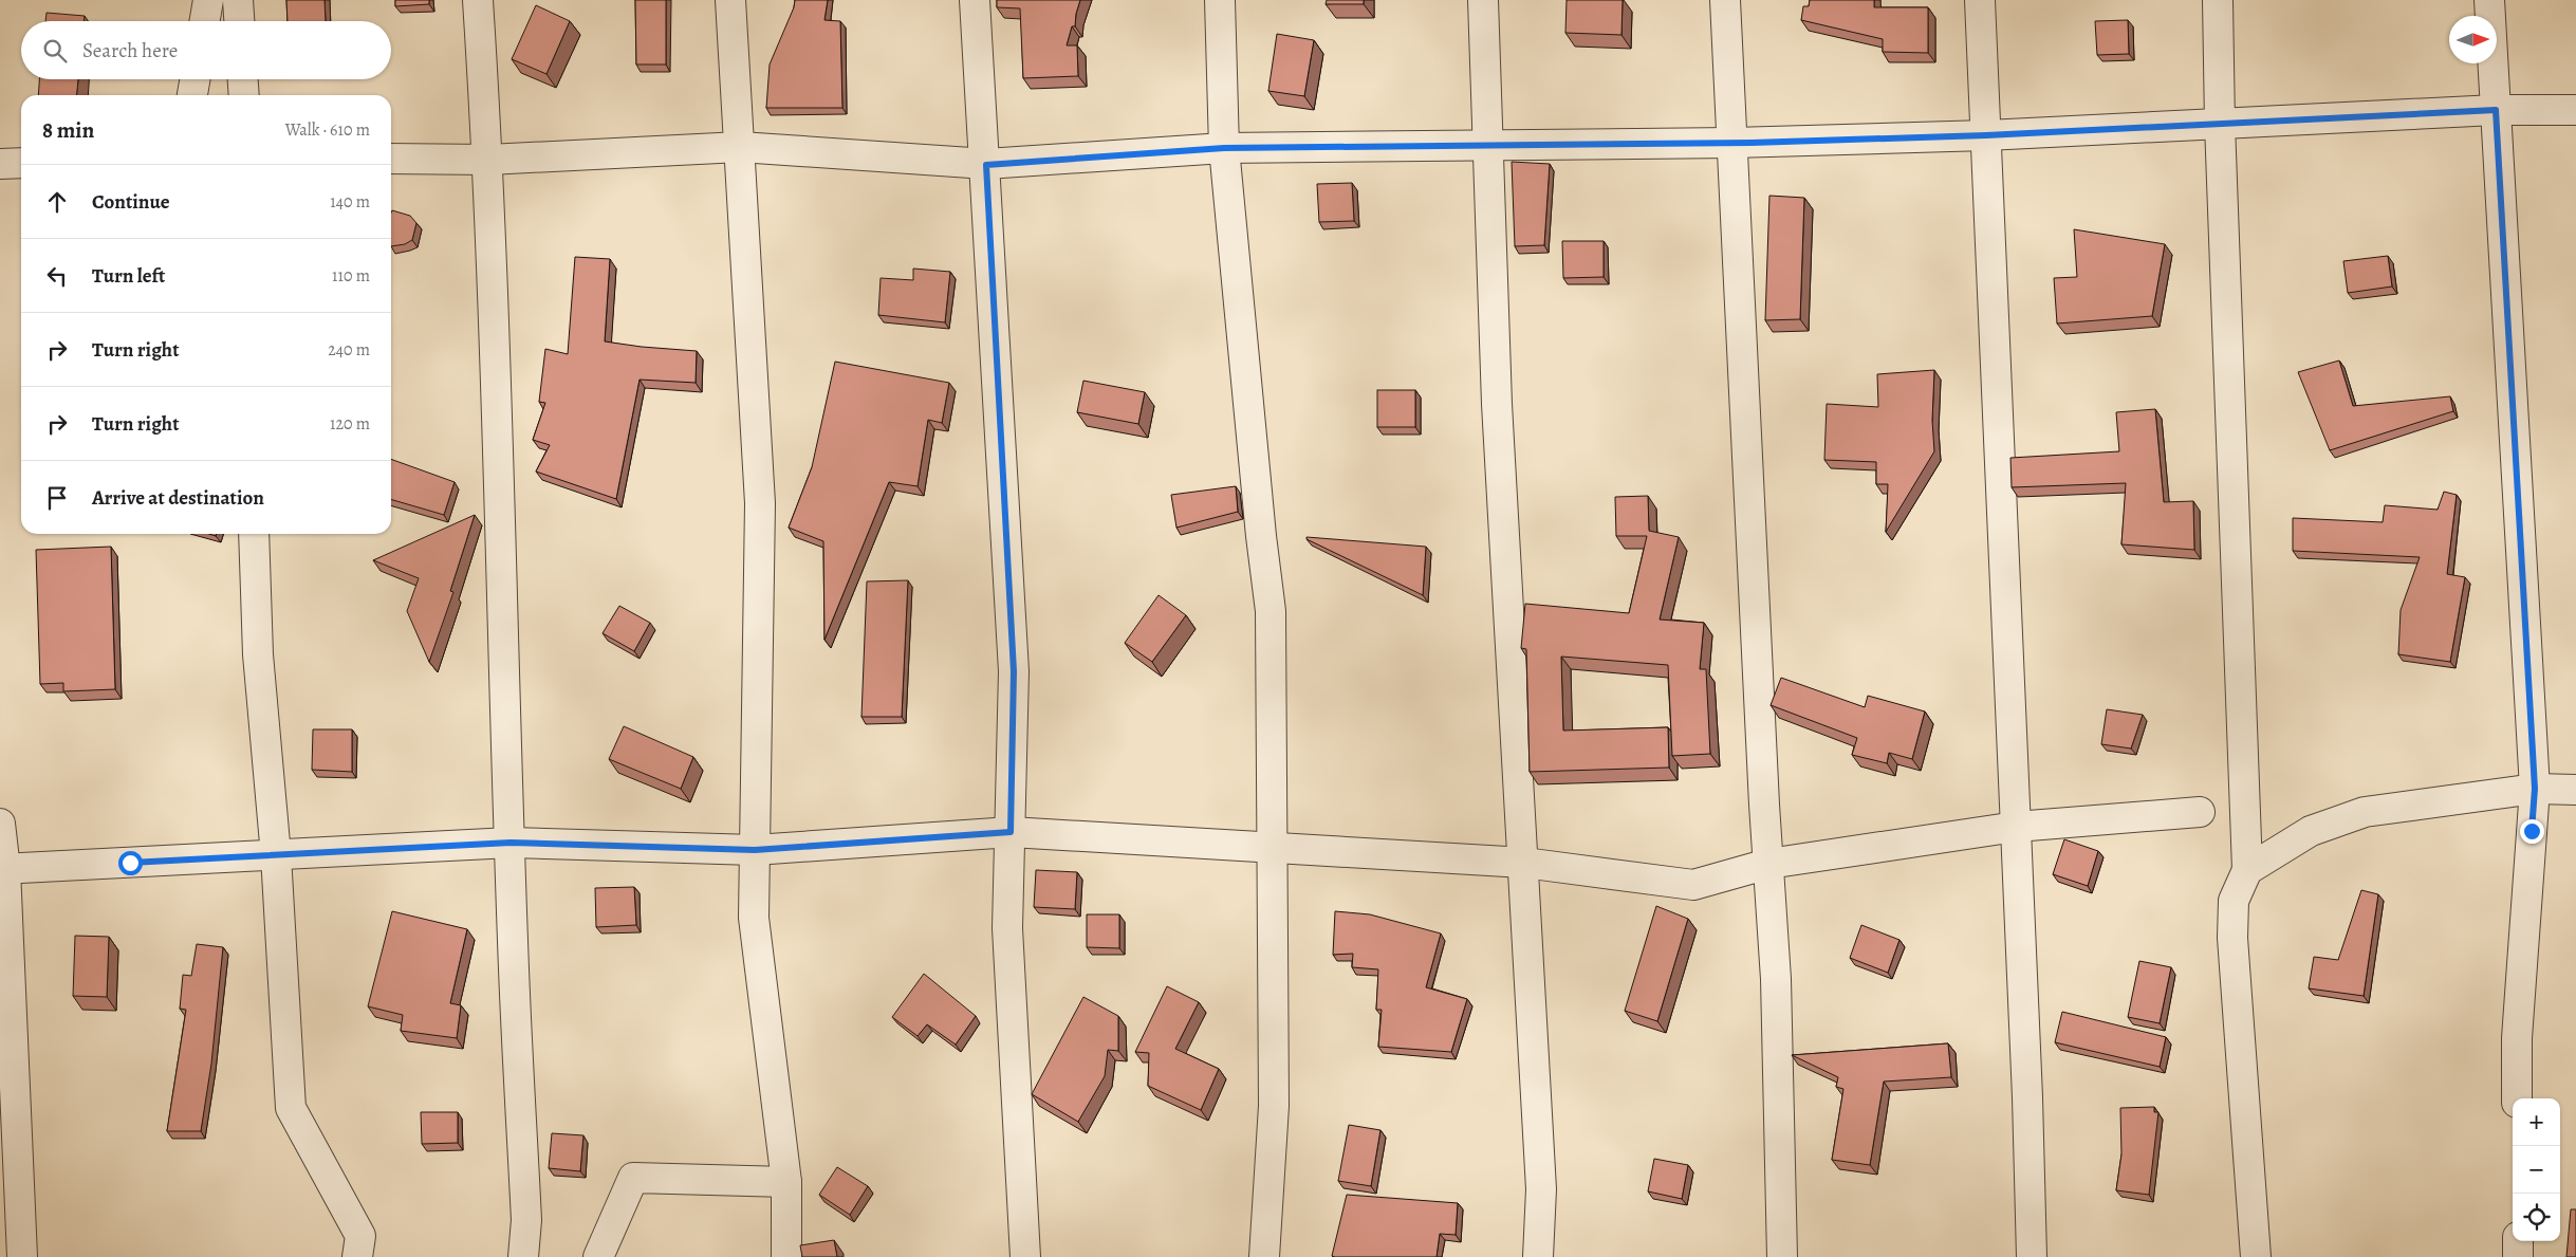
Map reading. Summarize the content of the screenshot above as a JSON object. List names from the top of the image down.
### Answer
{
  "north": "right",
  "page": {
    "search": "Search here",
    "heading": ["8 min", "Walk · 610 m"],
    "list": [
      ["Continue", "140 m"],
      ["Turn left", "110 m"],
      ["Turn right", "240 m"],
      ["Turn right", "120 m"],
      "Arrive at destination"
    ],
    "map_buttons": ["+", "−"]
  }
}
